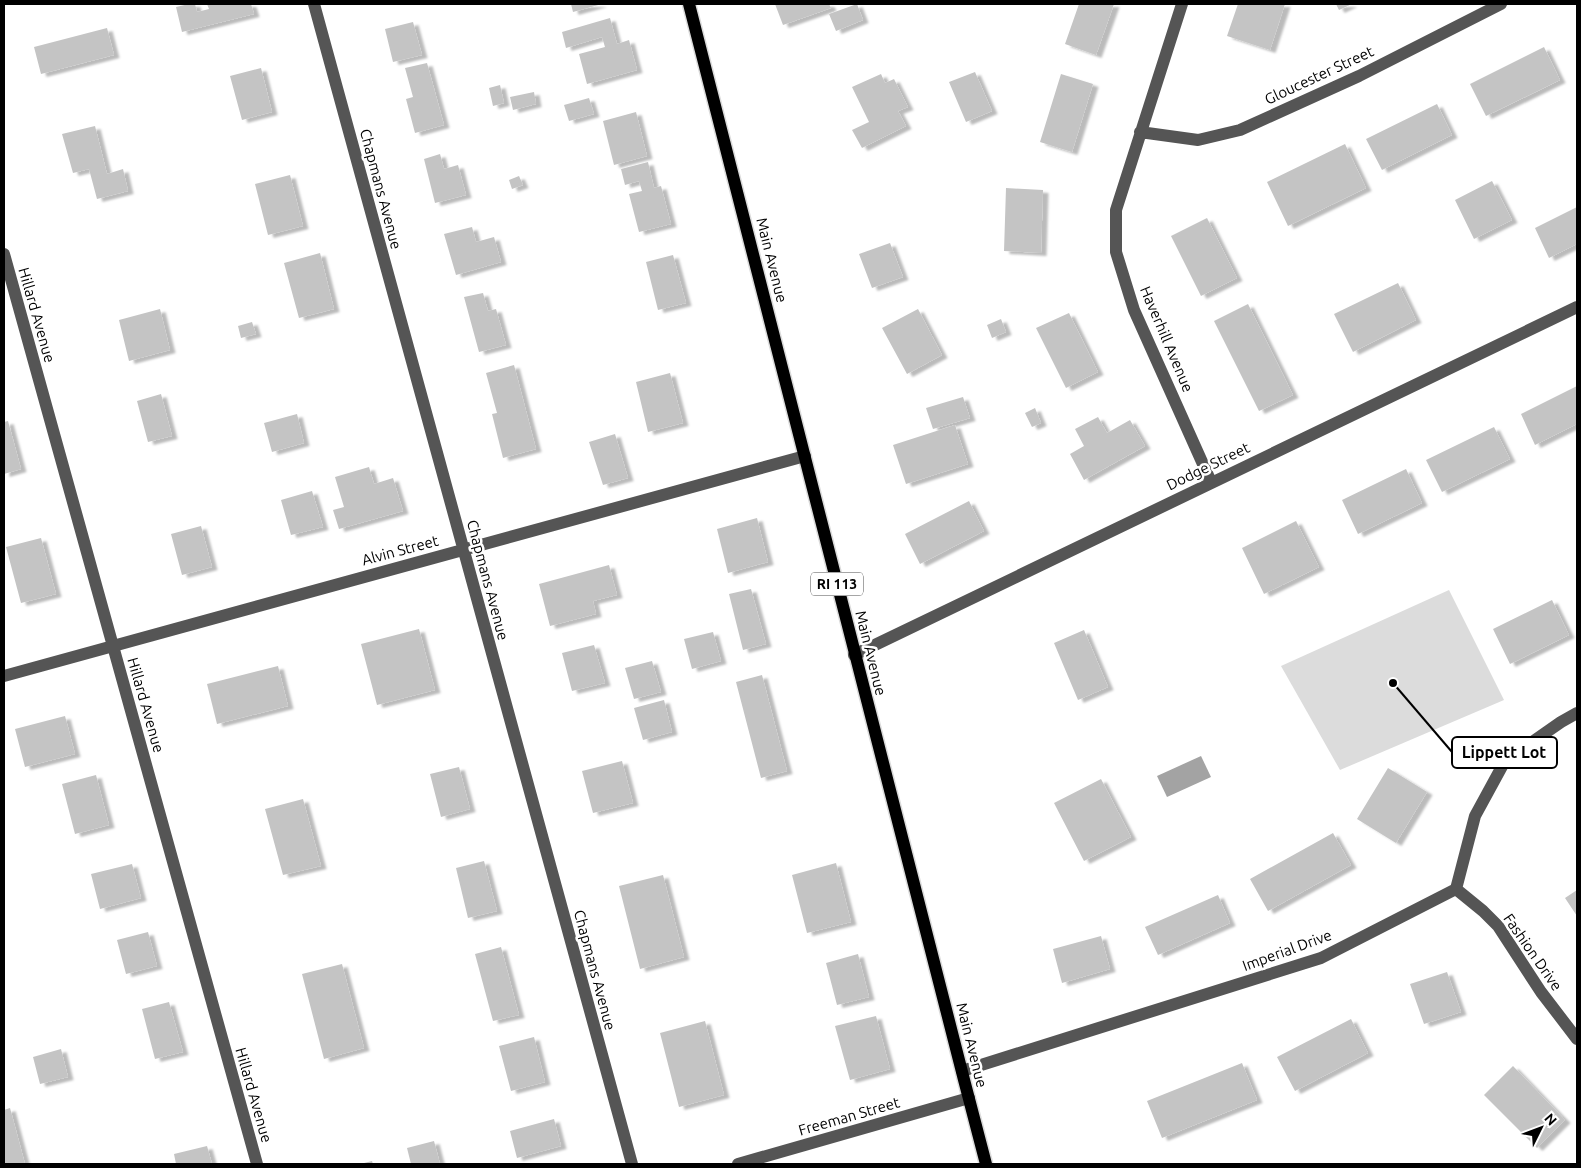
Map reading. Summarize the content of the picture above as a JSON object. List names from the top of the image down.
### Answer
{
  "streets": {
    "main road": ["Main Avenue", "RI 113"],
    "street": [
      "Gloucester Street",
      "Chapmans Avenue",
      "Hillard Avenue",
      "Haverhill Avenue",
      "Dodge Street",
      "Alvin Street",
      "Imperial Drive",
      "Fashion Drive",
      "Freeman Street"
    ]
  },
  "crossings": [
    ["Gloucester Street", "Haverhill Avenue"],
    ["Chapmans Avenue", "Alvin Street"],
    ["Main Avenue", "Dodge Street"],
    ["Main Avenue", "Alvin Street"],
    ["Main Avenue", "Imperial Drive"],
    ["Main Avenue", "Freeman Street"],
    ["Hillard Avenue", "Alvin Street"],
    ["Haverhill Avenue", "Dodge Street"],
    ["Imperial Drive", "Fashion Drive"]
  ],
  "places": ["Lippett Lot"],
  "north": "top right"
}
